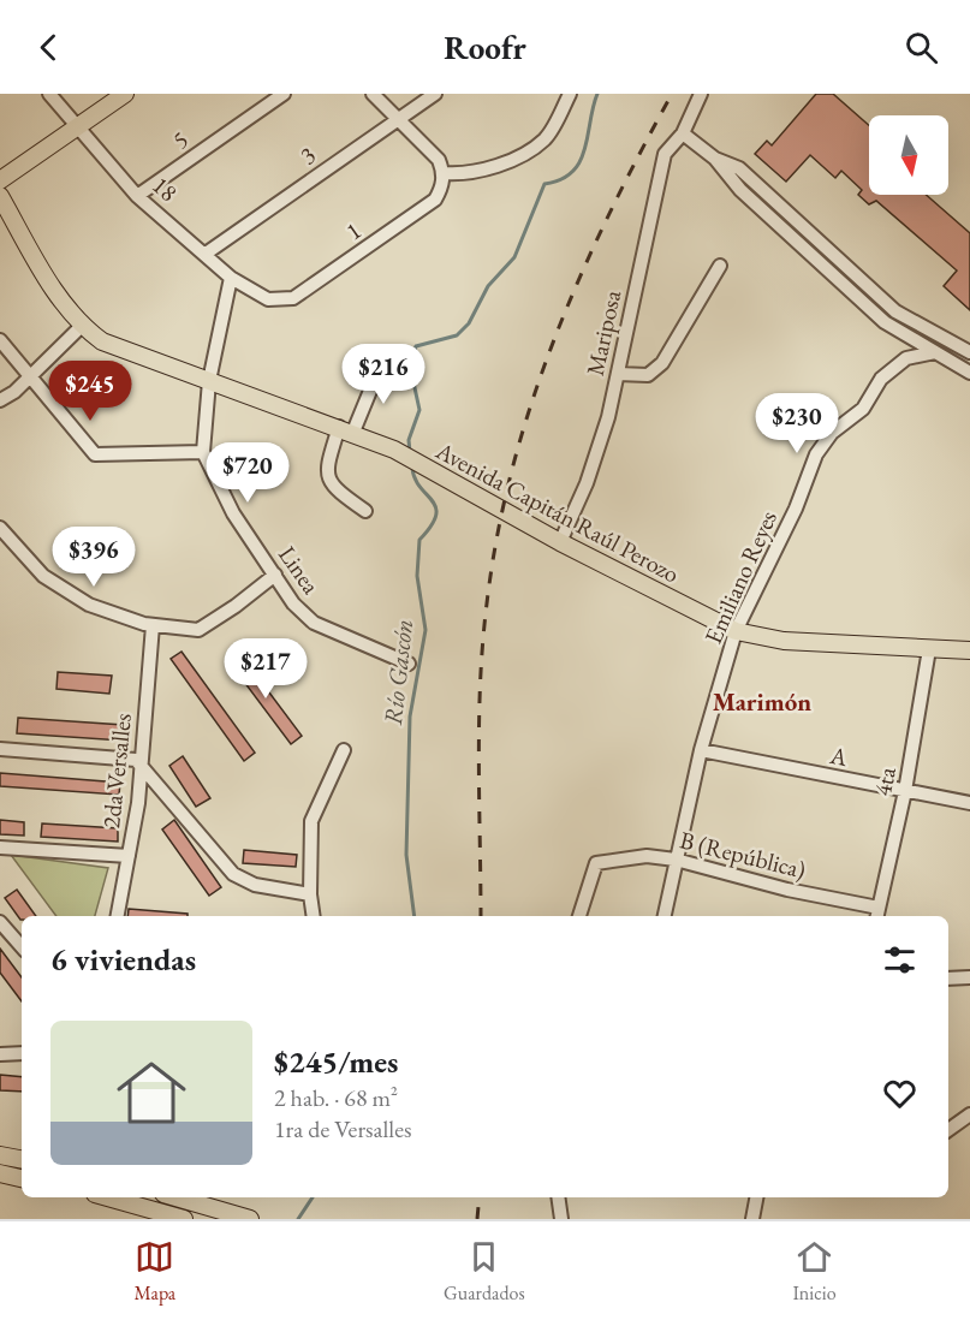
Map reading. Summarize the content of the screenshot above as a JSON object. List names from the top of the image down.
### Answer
{
  "streets": {
    "main road": ["Avenida Capitán Raúl Perozo"],
    "street": [
      "5",
      "3",
      "18",
      "1",
      "Mariposa",
      "Linea",
      "Emiliano Reyes",
      "A",
      "2da Versalles",
      "4ta",
      "B (República)"
    ]
  },
  "crossings": [
    ["5", "18"],
    ["3", "18"],
    ["18", "1"],
    ["Mariposa", "Avenida Capitán Raúl Perozo"],
    ["Avenida Capitán Raúl Perozo", "Emiliano Reyes"],
    ["Avenida Capitán Raúl Perozo", "4ta"],
    ["Emiliano Reyes", "A"],
    ["Emiliano Reyes", "B (República)"],
    ["A", "4ta"],
    ["4ta", "B (República)"]
  ],
  "districts": ["Marimón"],
  "water": ["Río Gascón"],
  "north": "bottom",
  "page": {
    "header": "Roofr",
    "price": [
      "$216",
      "$245",
      "$230",
      "$720",
      "$396",
      "$217"
    ],
    "heading": "6 viviendas",
    "list": [
      {
        "name": "$245/mes",
        "note": "2 hab. · 68 m² · 1ra de Versalles"
      }
    ],
    "tabs": ["Mapa", "Guardados", "Inicio"]
  }
}
